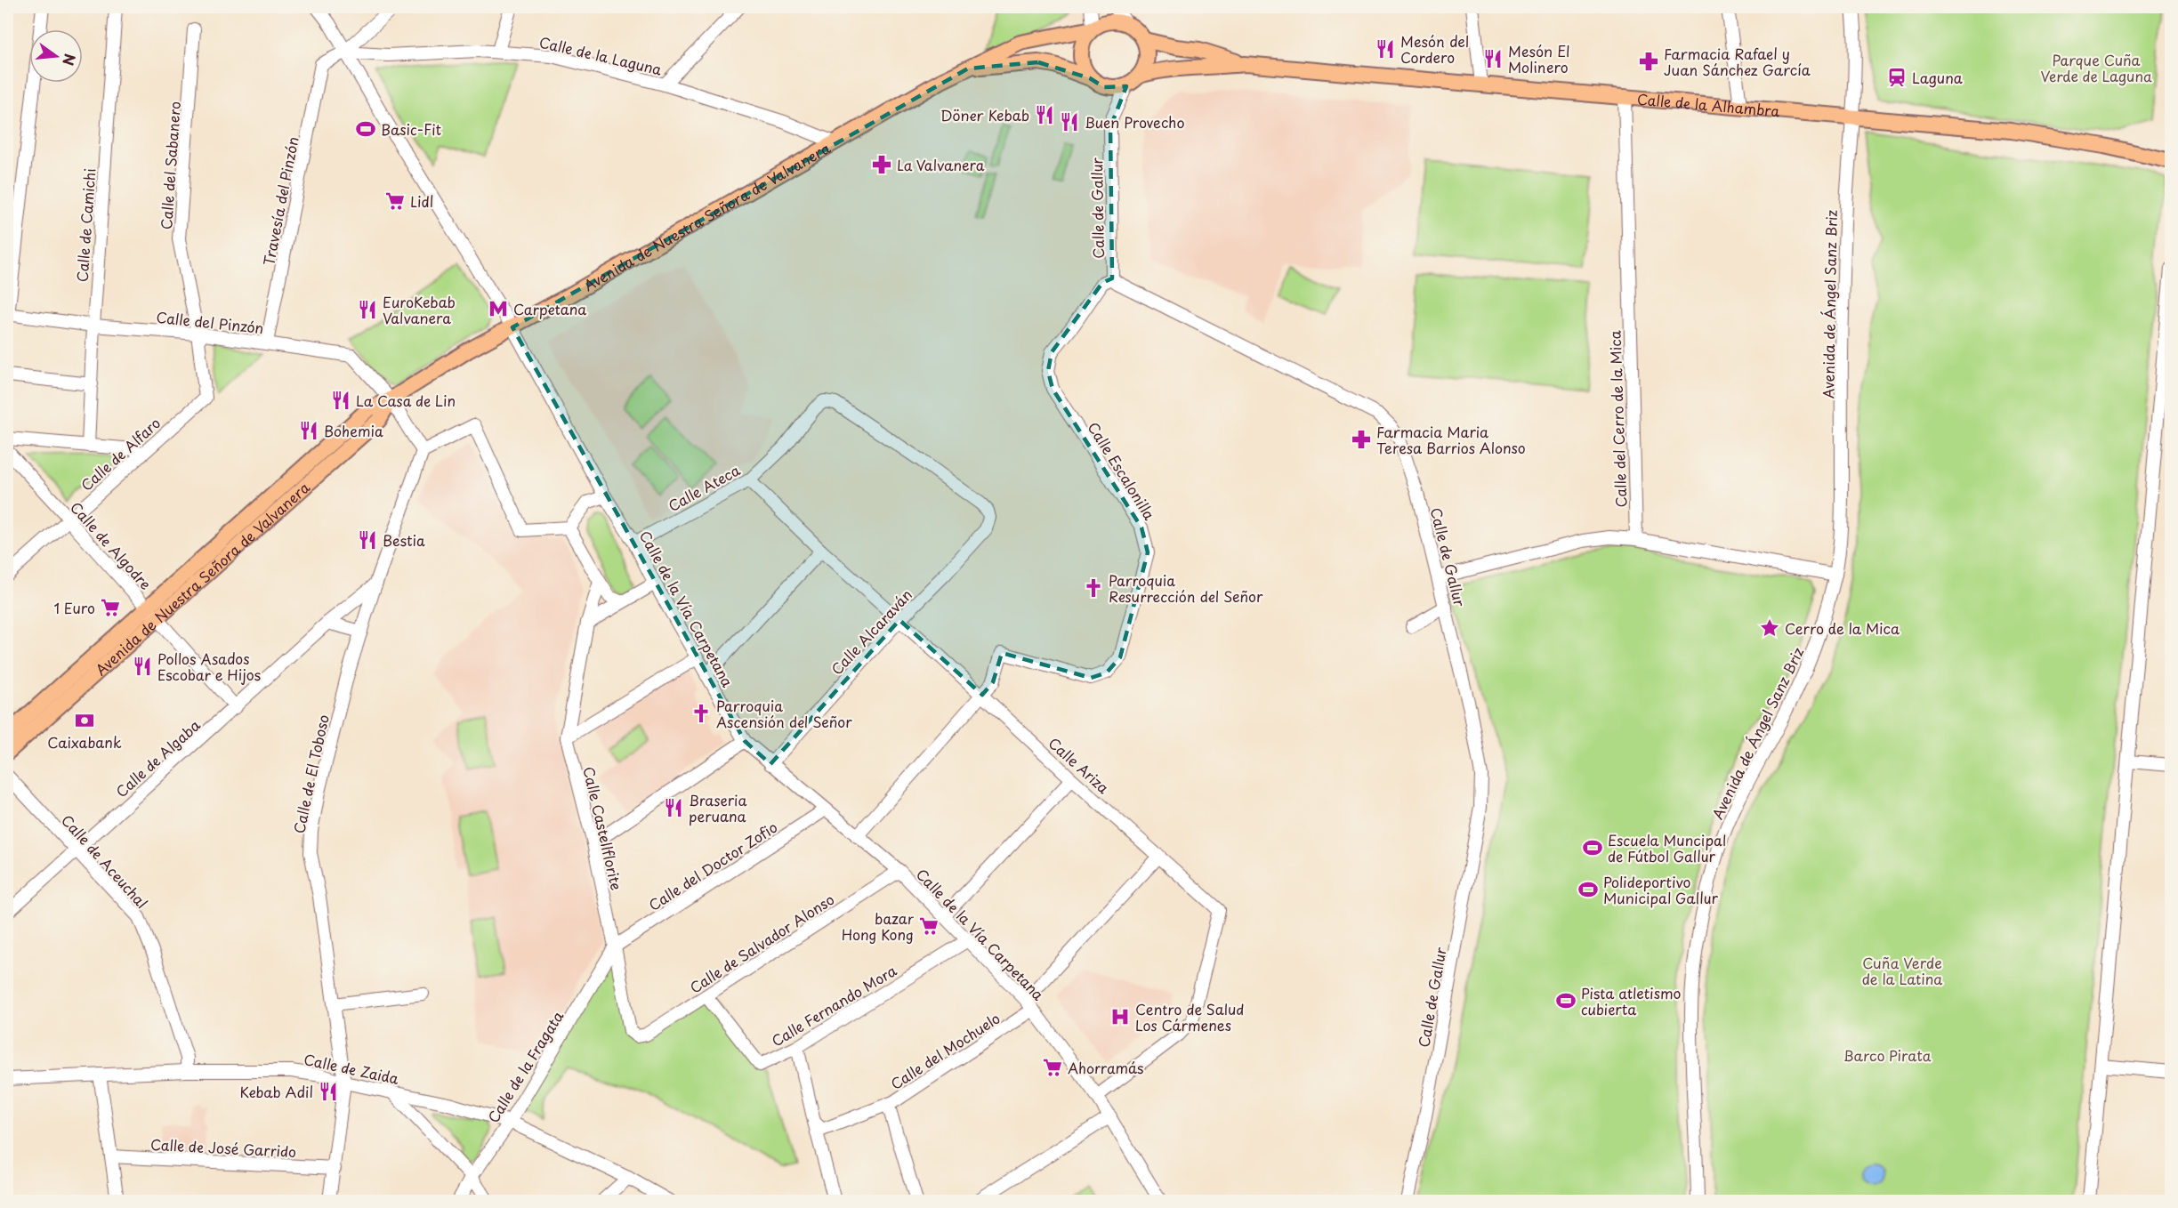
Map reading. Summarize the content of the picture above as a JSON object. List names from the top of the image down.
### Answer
{
  "streets": {
    "main road": ["Calle de la Alhambra", "Avenida de Nuestra Señora de Valvanera"],
    "street": [
      "Calle de la Laguna",
      "Calle del Sabanero",
      "Travesía del Pinzón",
      "Calle de Gallur",
      "Calle de Camichi",
      "Avenida de Ángel Sanz Briz",
      "Calle del Pinzón",
      "Calle del Cerro de la Mica",
      "Calle de Alfaro",
      "Calle Escalonilla",
      "Calle Ateca",
      "Calle de Algodre",
      "Calle de la Vía Carpetana",
      "Calle Alcaraván",
      "Calle de Algaba",
      "Calle Ariza",
      "Calle de El Toboso",
      "Calle Castellflorite",
      "Calle de Aceuchal",
      "Calle del Doctor Zofio",
      "Calle de Salvador Alonso",
      "Calle Fernando Mora",
      "Calle del Mochuelo",
      "Calle de la Fragata",
      "Calle de Zaida",
      "Calle de José Garrido"
    ]
  },
  "crossings": [
    ["Calle de la Laguna", "Travesía del Pinzón"],
    ["Calle de la Laguna", "Avenida de Nuestra Señora de Valvanera"],
    ["Calle de la Laguna", "Calle de la Vía Carpetana"],
    ["Calle de la Alhambra", "Calle de Gallur"],
    ["Calle de la Alhambra", "Avenida de Nuestra Señora de Valvanera"],
    ["Calle de la Alhambra", "Avenida de Ángel Sanz Briz"],
    ["Calle de la Alhambra", "Calle del Cerro de la Mica"],
    ["Calle del Sabanero", "Calle del Pinzón"],
    ["Calle del Sabanero", "Calle de Alfaro"],
    ["Travesía del Pinzón", "Calle del Pinzón"],
    ["Travesía del Pinzón", "Calle de la Vía Carpetana"],
    ["Calle de Gallur", "Avenida de Nuestra Señora de Valvanera"],
    ["Calle de Gallur", "Calle Escalonilla"],
    ["Avenida de Nuestra Señora de Valvanera", "Calle del Pinzón"],
    ["Avenida de Nuestra Señora de Valvanera", "Calle de Algodre"],
    ["Avenida de Nuestra Señora de Valvanera", "Calle de la Vía Carpetana"],
    ["Calle de Camichi", "Calle del Pinzón"],
    ["Calle del Pinzón", "Calle de El Toboso"],
    ["Calle de Alfaro", "Calle de Algodre"],
    ["Calle Escalonilla", "Calle Ariza"],
    ["Calle Ateca", "Calle de la Vía Carpetana"],
    ["Calle Ateca", "Calle Alcaraván"],
    ["Calle Ateca", "Calle Ariza"],
    ["Calle de Algodre", "Calle de Algaba"],
    ["Calle de la Vía Carpetana", "Calle Alcaraván"],
    ["Calle de la Vía Carpetana", "Calle Ariza"],
    ["Calle de la Vía Carpetana", "Calle del Doctor Zofio"],
    ["Calle de la Vía Carpetana", "Calle de Salvador Alonso"],
    ["Calle de la Vía Carpetana", "Calle Fernando Mora"],
    ["Calle de la Vía Carpetana", "Calle del Mochuelo"],
    ["Calle Alcaraván", "Calle Ariza"],
    ["Calle de Algaba", "Calle de El Toboso"],
    ["Calle de Algaba", "Calle de Aceuchal"],
    ["Calle Ariza", "Calle del Mochuelo"],
    ["Calle de El Toboso", "Calle de Zaida"],
    ["Calle de El Toboso", "Calle de José Garrido"],
    ["Calle Castellflorite", "Calle del Doctor Zofio"],
    ["Calle Castellflorite", "Calle de Salvador Alonso"],
    ["Calle Castellflorite", "Calle de la Fragata"],
    ["Calle de Aceuchal", "Calle de Zaida"],
    ["Calle del Doctor Zofio", "Calle de la Fragata"],
    ["Calle de Salvador Alonso", "Calle Fernando Mora"],
    ["Calle de la Fragata", "Calle de Zaida"]
  ],
  "parks": ["Parque Cuña Verde de Laguna", "Cuña Verde de la Latina", "Barco Pirata"],
  "places": {
    "restaurant": [
      "Mesón del Cordero",
      "Mesón El Molinero",
      "Döner Kebab",
      "Buen Provecho",
      "EuroKebab Valvanera",
      "La Casa de Lin",
      "Bohemia",
      "Bestia",
      "Pollos Asados Escobar e Hijos",
      "Braseria peruana",
      "Kebab Adil"
    ],
    "pharmacy": ["Farmacia Rafael y Juan Sánchez García", "La Valvanera", "Farmacia Maria Teresa Barrios Alonso"],
    "station": ["Laguna"],
    "sports": [
      "Basic-Fit",
      "Escuela Muncipal de Fútbol Gallur",
      "Polideportivo Municipal Gallur",
      "Pista atletismo cubierta"
    ],
    "supermarket": [
      "Lidl",
      "1 Euro",
      "bazar Hong Kong",
      "Ahorramás"
    ],
    "metro station": ["Carpetana"],
    "church": ["Parroquia Resurrección del Señor", "Parroquia Ascensión del Señor"],
    "place": ["Cerro de la Mica"],
    "bank": ["Caixabank"],
    "hospital": ["Centro de Salud Los Cármenes"]
  },
  "north": "right"
}
